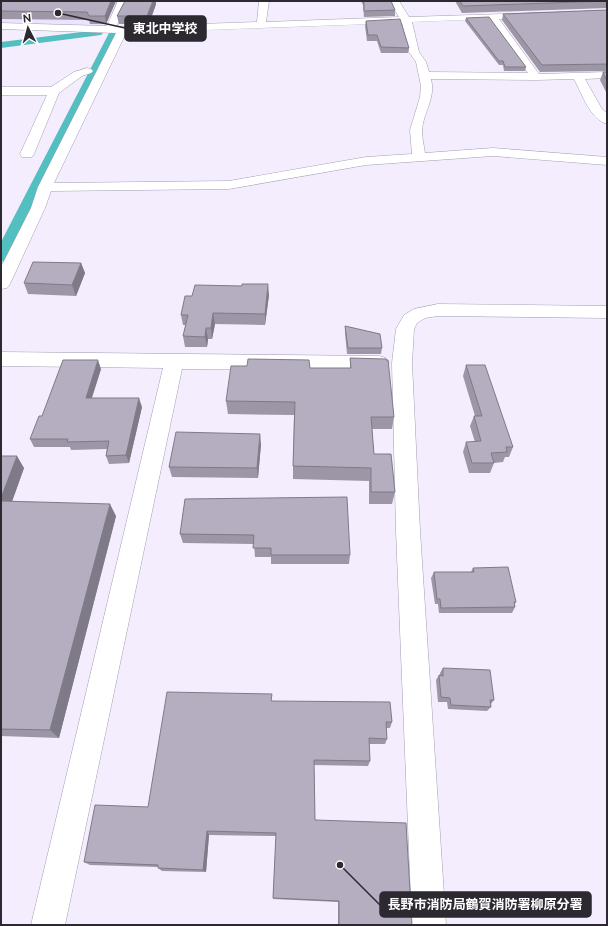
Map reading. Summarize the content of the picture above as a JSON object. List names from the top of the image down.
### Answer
{
  "places": ["東北中学校", "長野市消防局鶴賀消防署柳原分署"],
  "north": "top"
}
